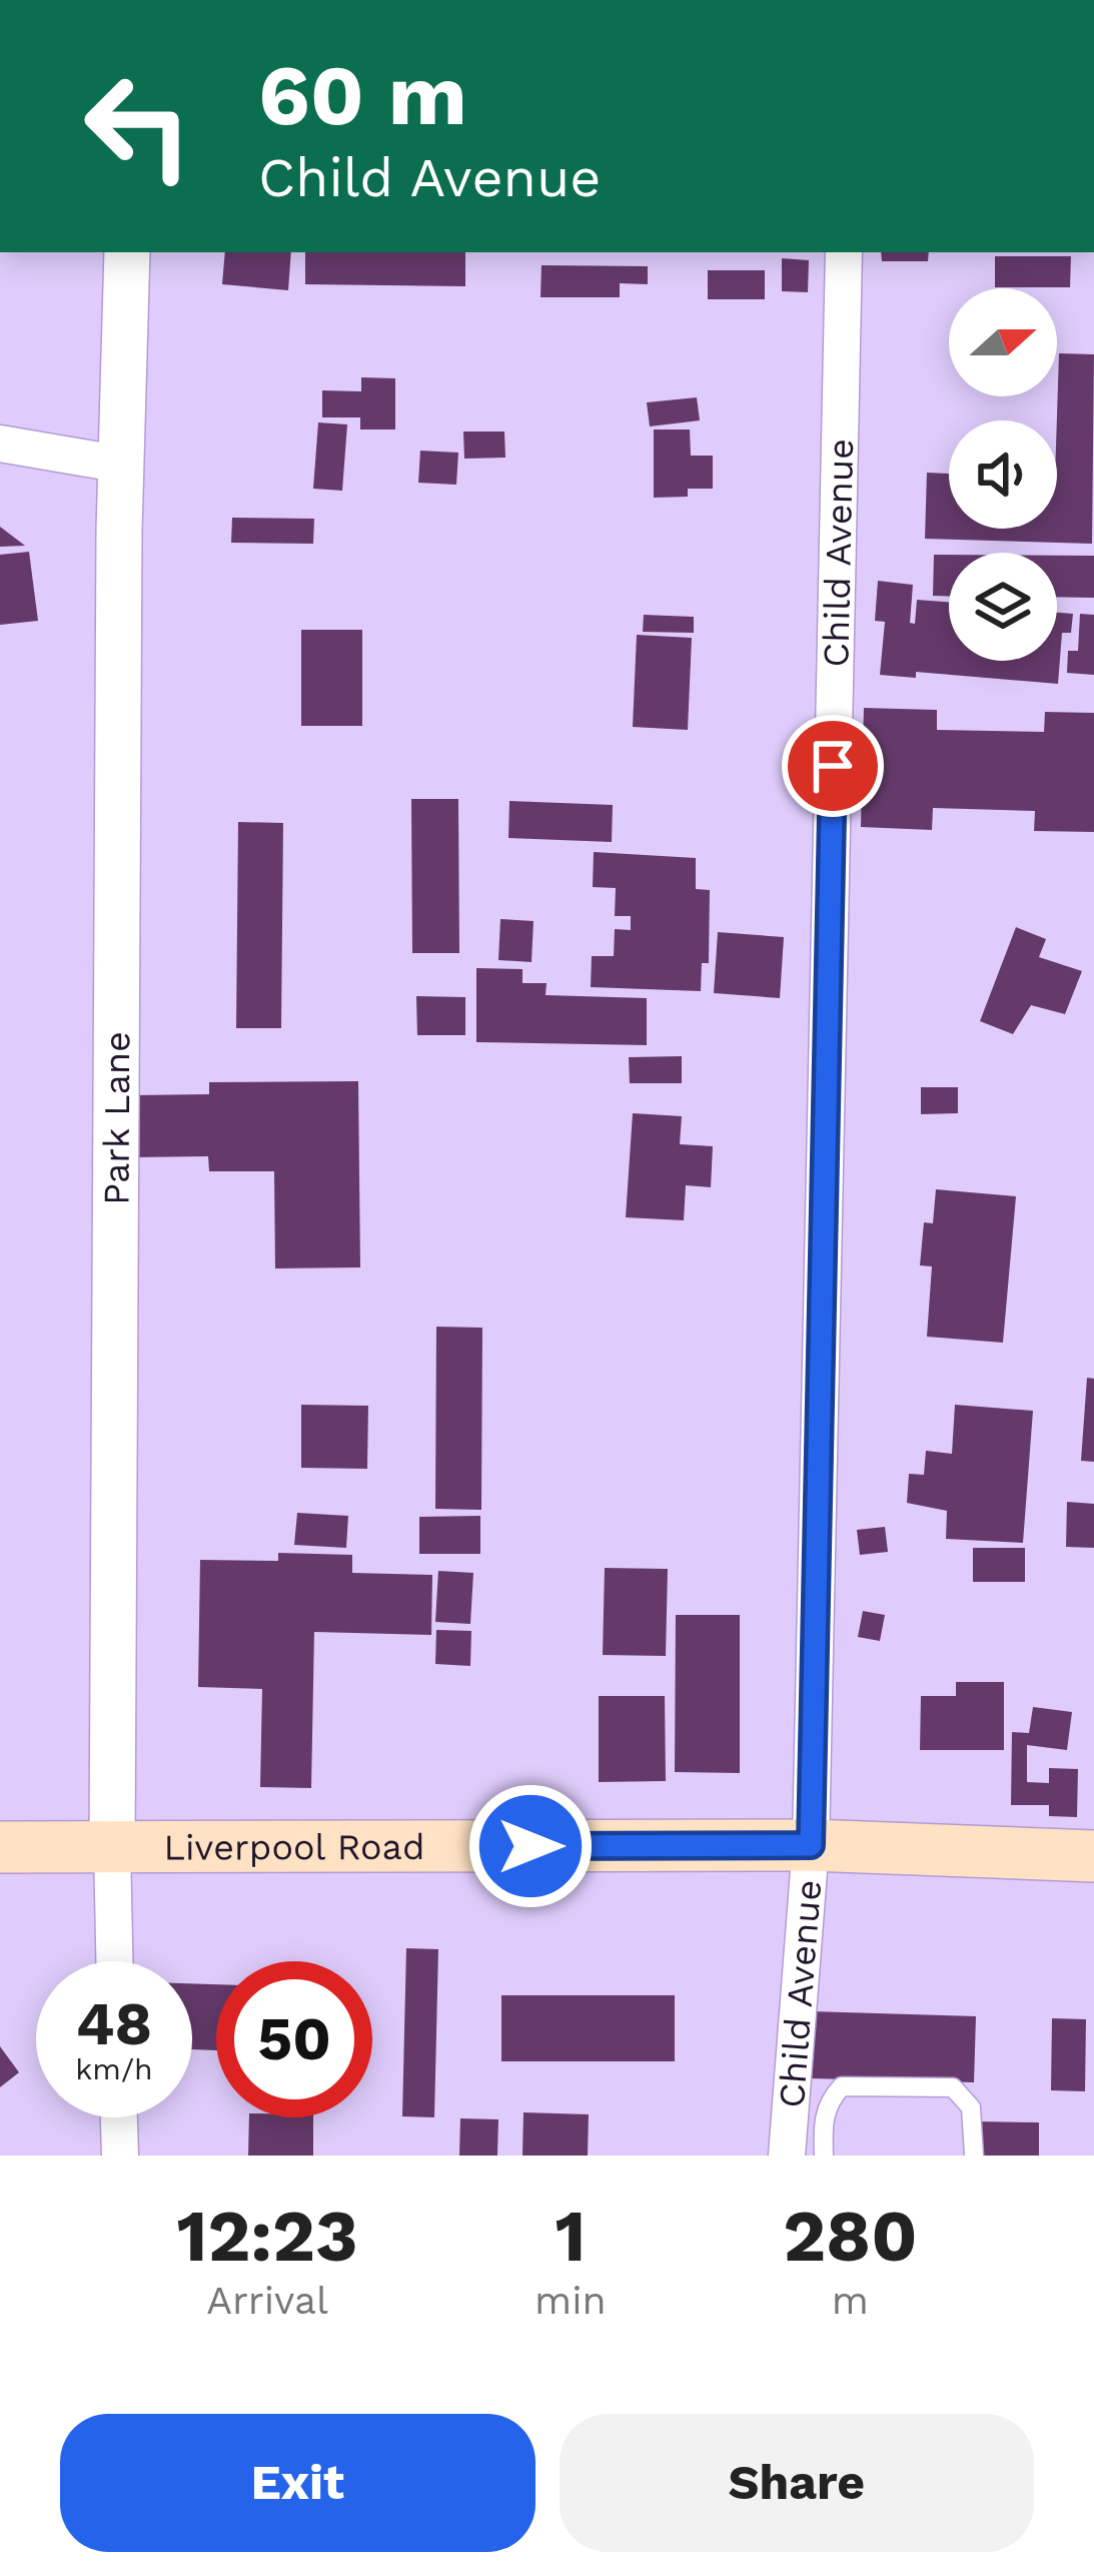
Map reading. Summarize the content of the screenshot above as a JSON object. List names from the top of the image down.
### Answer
{
  "streets": {
    "main road": ["Liverpool Road"],
    "street": ["Child Avenue", "Park Lane"]
  },
  "crossings": [
    ["Child Avenue", "Liverpool Road"],
    ["Park Lane", "Liverpool Road"]
  ],
  "north": "right",
  "page": {
    "turn": ["60 m", "Child Avenue"],
    "speed": "48 km/h",
    "limit": "50",
    "eta": [
      "12:23",
      "Arrival",
      "1",
      "min",
      "280",
      "m"
    ],
    "buttons": ["Exit", "Share"]
  }
}
